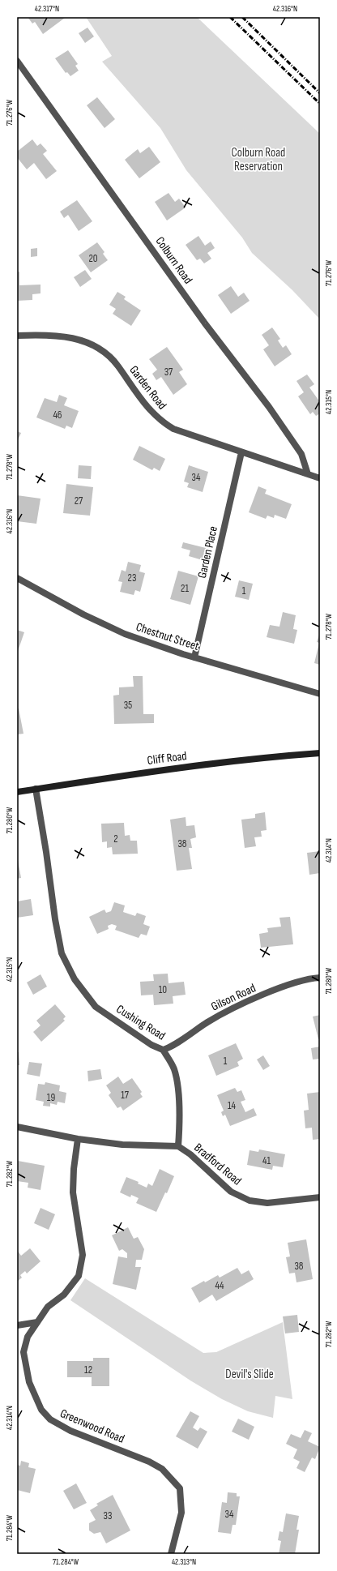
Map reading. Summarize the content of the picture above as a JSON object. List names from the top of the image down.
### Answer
{
  "streets": {
    "street": [
      "Colburn Road",
      "Garden Road",
      "Garden Place",
      "Chestnut Street",
      "Cliff Road",
      "Gilson Road",
      "Cushing Road",
      "Bradford Road",
      "Greenwood Road"
    ]
  },
  "crossings": [
    ["Colburn Road", "Garden Road"],
    ["Garden Road", "Garden Place"],
    ["Garden Place", "Chestnut Street"],
    ["Cliff Road", "Cushing Road"],
    ["Gilson Road", "Cushing Road"],
    ["Cushing Road", "Bradford Road"]
  ],
  "parks": ["Colburn Road Reservation", "Devil's Slide"],
  "house_numbers": [
    "20",
    "37",
    "46",
    "34",
    "27",
    "23",
    "21",
    "1",
    "35",
    "2",
    "38",
    "10",
    "1",
    "17",
    "19",
    "14",
    "41",
    "38",
    "44",
    "12",
    "34",
    "33"
  ],
  "coordinates": [
    "42.317°N",
    "42.316°N",
    "71.276°W",
    "42.315°N",
    "71.278°W",
    "71.280°W",
    "42.314°N",
    "71.282°W",
    "71.284°W",
    "42.313°N"
  ]
}
